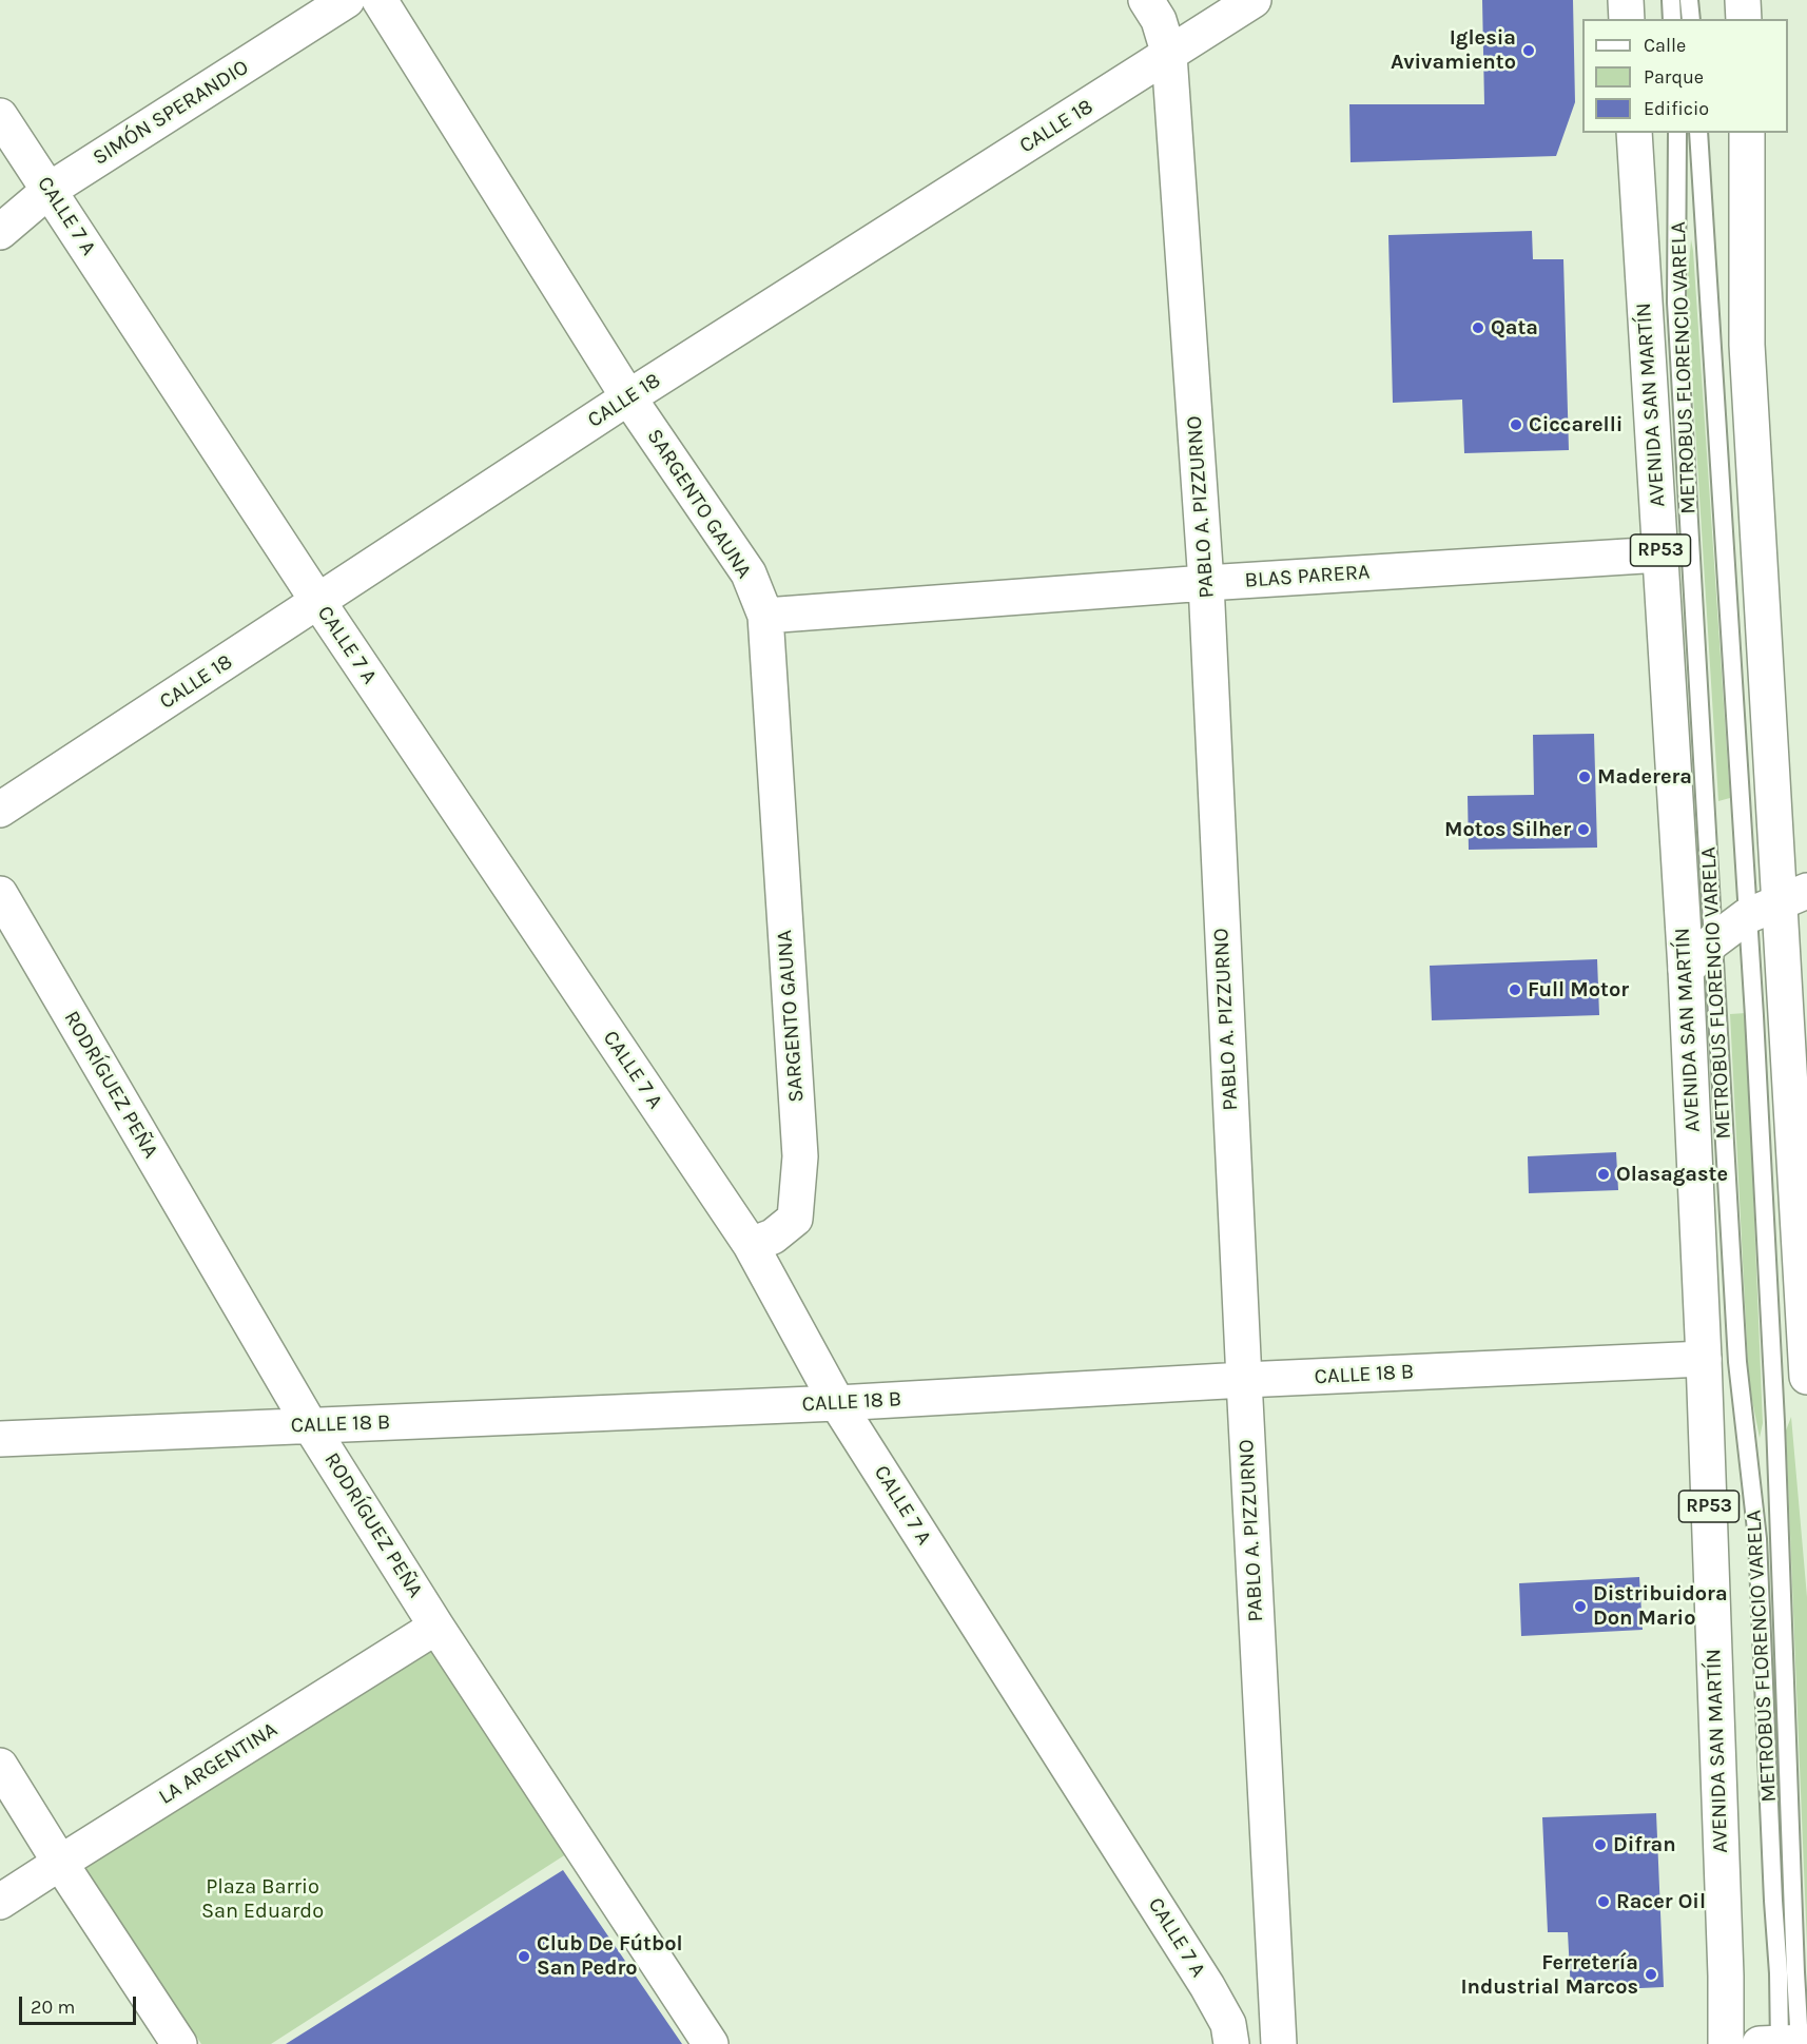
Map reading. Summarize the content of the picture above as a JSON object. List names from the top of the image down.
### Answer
{
  "streets": {
    "street": [
      "SIMÓN SPERANDIO",
      "CALLE 18",
      "CALLE 7 A",
      "AVENIDA SAN MARTÍN",
      "SARGENTO GAUNA",
      "PABLO A. PIZZURNO",
      "RP53",
      "BLAS PARERA",
      "RODRÍGUEZ PEÑA",
      "CALLE 18 B",
      "LA ARGENTINA"
    ],
    "lane": ["METROBUS FLORENCIO VARELA"]
  },
  "crossings": [
    ["SIMÓN SPERANDIO", "CALLE 7 A"],
    ["CALLE 18", "CALLE 7 A"],
    ["CALLE 18", "SARGENTO GAUNA"],
    ["CALLE 18", "PABLO A. PIZZURNO"],
    ["CALLE 7 A", "SARGENTO GAUNA"],
    ["CALLE 7 A", "CALLE 18 B"],
    ["AVENIDA SAN MARTÍN", "BLAS PARERA"],
    ["AVENIDA SAN MARTÍN", "CALLE 18 B"],
    ["SARGENTO GAUNA", "BLAS PARERA"],
    ["PABLO A. PIZZURNO", "BLAS PARERA"],
    ["PABLO A. PIZZURNO", "CALLE 18 B"],
    ["RODRÍGUEZ PEÑA", "CALLE 18 B"],
    ["RODRÍGUEZ PEÑA", "LA ARGENTINA"]
  ],
  "parks": ["Plaza Barrio San Eduardo"],
  "places": [
    "Iglesia Avivamiento",
    "Qata",
    "Ciccarelli",
    "Maderera",
    "Motos Silher",
    "Full Motor",
    "Olasagaste",
    "Distribuidora Don Mario",
    "Difran",
    "Racer Oil",
    "Club De Fútbol San Pedro",
    "Ferretería Industrial Marcos"
  ],
  "legend": ["Calle", "Parque", "Edificio"],
  "scale_bar": "20 m"
}
